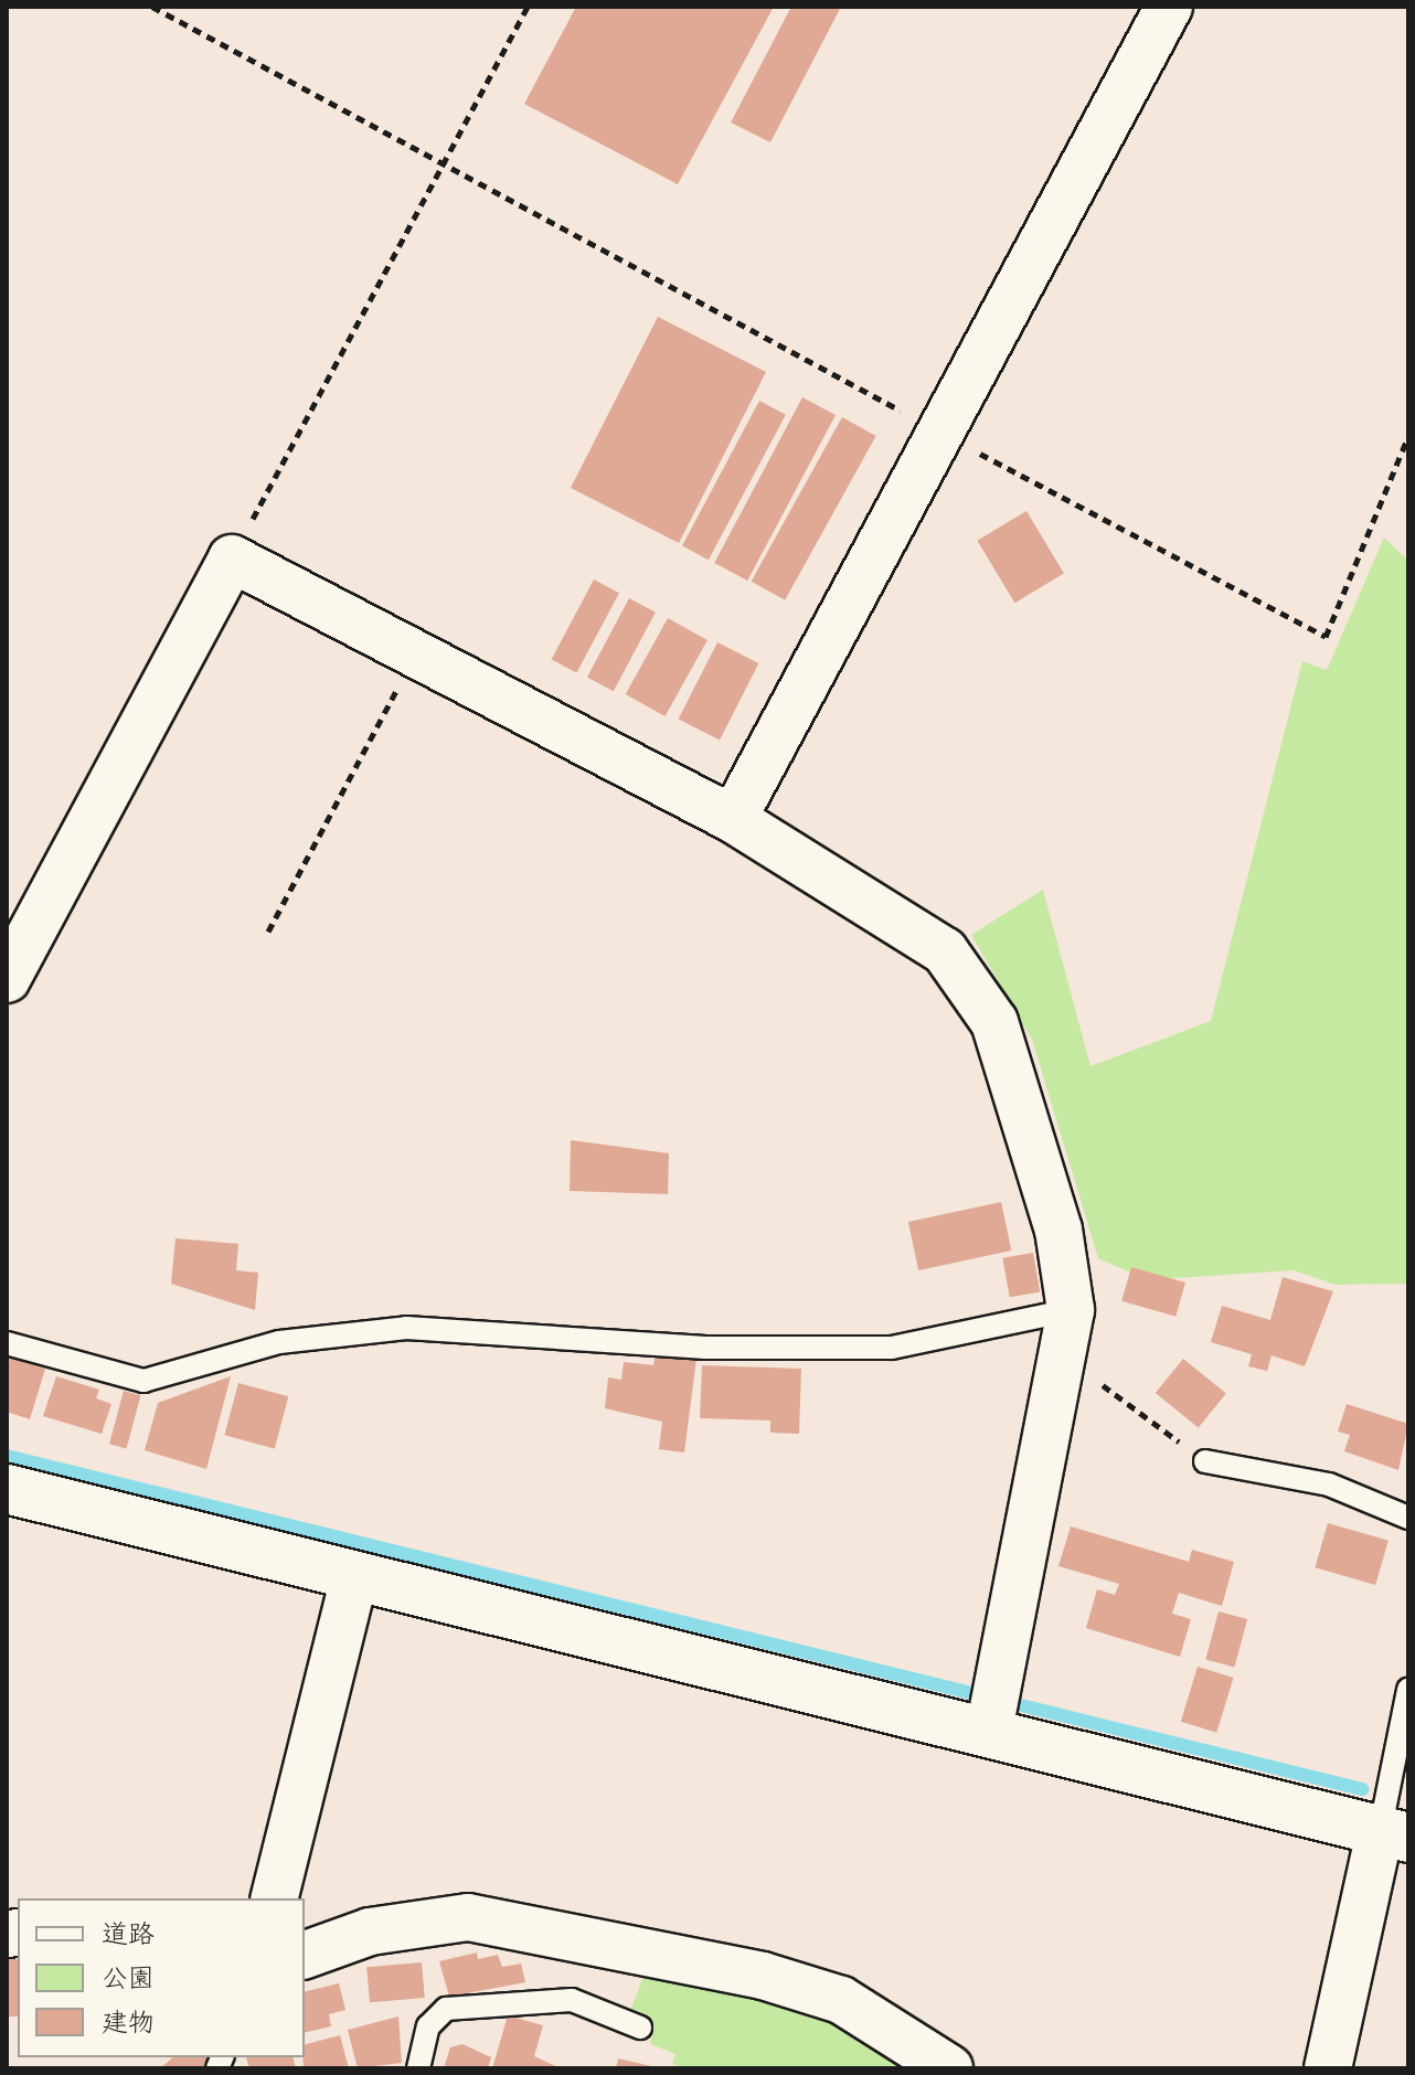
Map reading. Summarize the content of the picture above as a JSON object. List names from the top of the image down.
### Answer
{
  "legend": ["道路", "公園", "建物"]
}
